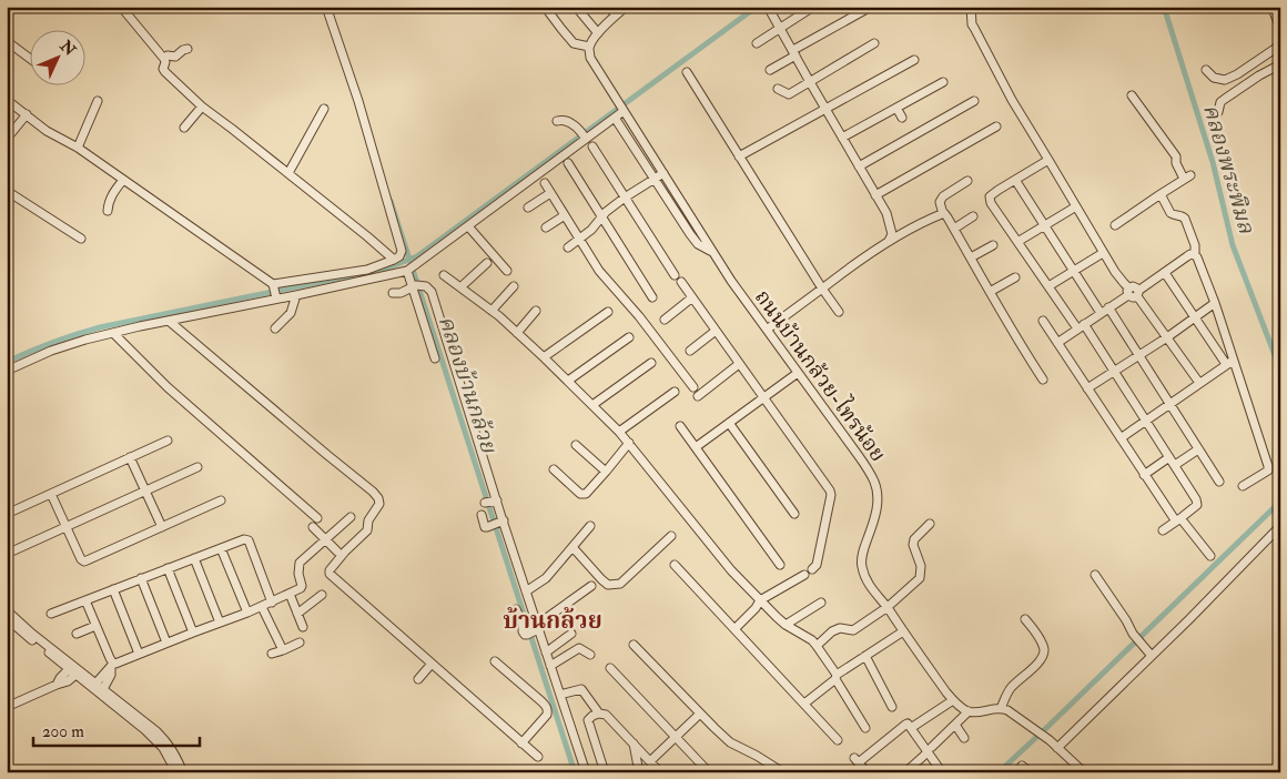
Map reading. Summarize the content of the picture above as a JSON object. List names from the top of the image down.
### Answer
{
  "streets": {
    "street": ["ถนนบ้านกล้วย-ไทรน้อย"]
  },
  "districts": ["บ้านกล้วย"],
  "water": ["คลองพระพิมล", "คลองบ้านกล้วย"],
  "scale_bar": "200 m",
  "north": "top right"
}
